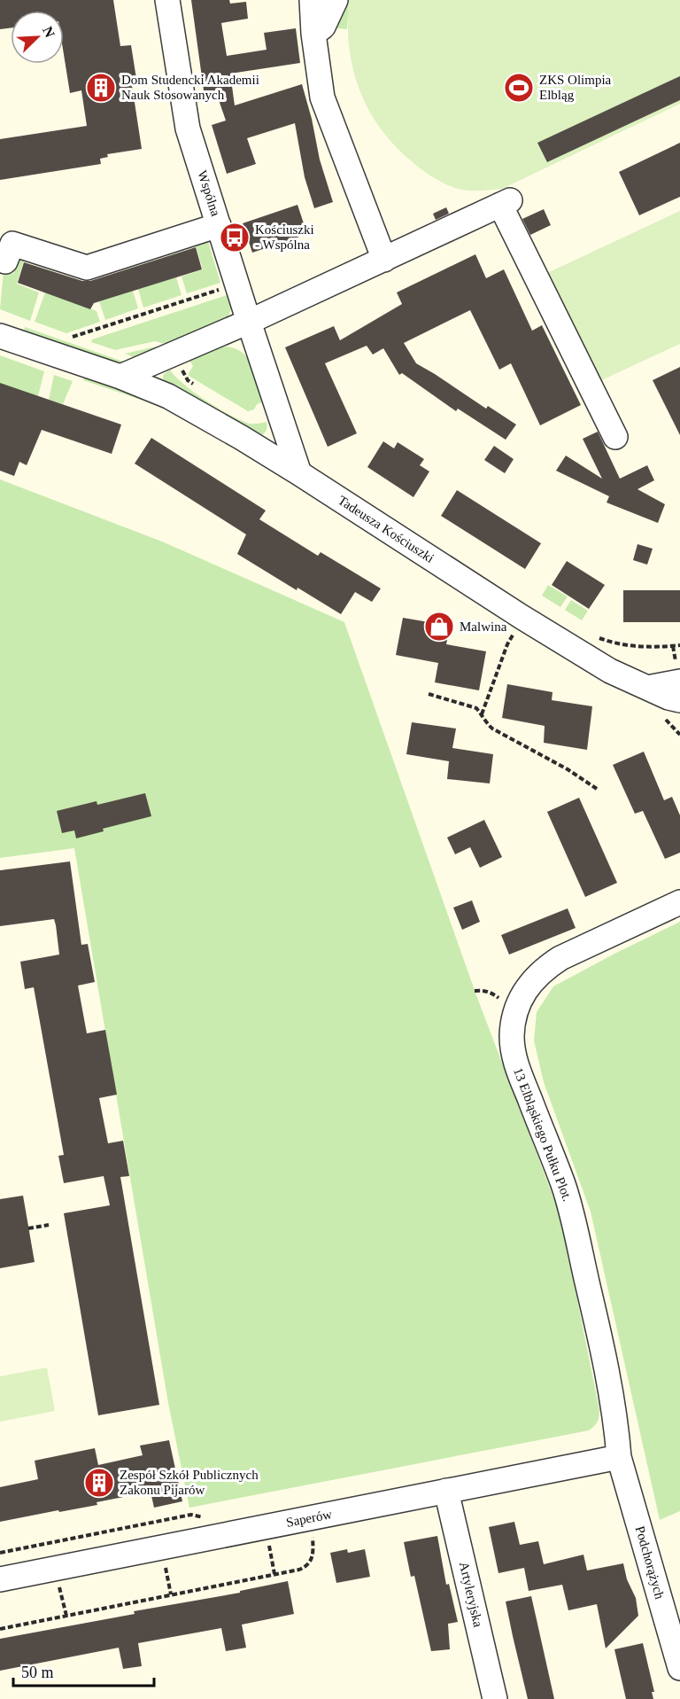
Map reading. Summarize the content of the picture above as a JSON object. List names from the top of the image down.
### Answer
{
  "streets": {
    "street": [
      "Wspólna",
      "Tadeusza Kościuszki",
      "13 Elbląskiego Pułku Plot.",
      "Saperów",
      "Podchorążych",
      "Artyleryjska"
    ]
  },
  "crossings": [
    ["Wspólna", "Tadeusza Kościuszki"],
    ["13 Elbląskiego Pułku Plot.", "Saperów"],
    ["13 Elbląskiego Pułku Plot.", "Podchorążych"],
    ["Saperów", "Podchorążych"],
    ["Saperów", "Artyleryjska"]
  ],
  "places": {
    "building": ["Dom Studencki Akademii Nauk Stosowanych", "Zespół Szkół Publicznych Zakonu Pijarów"],
    "sports": ["ZKS Olimpia Elbląg"],
    "bus stop": ["Kościuszki - Wspólna"],
    "shop": ["Malwina"]
  },
  "scale_bar": "50 m",
  "north": "top right"
}
